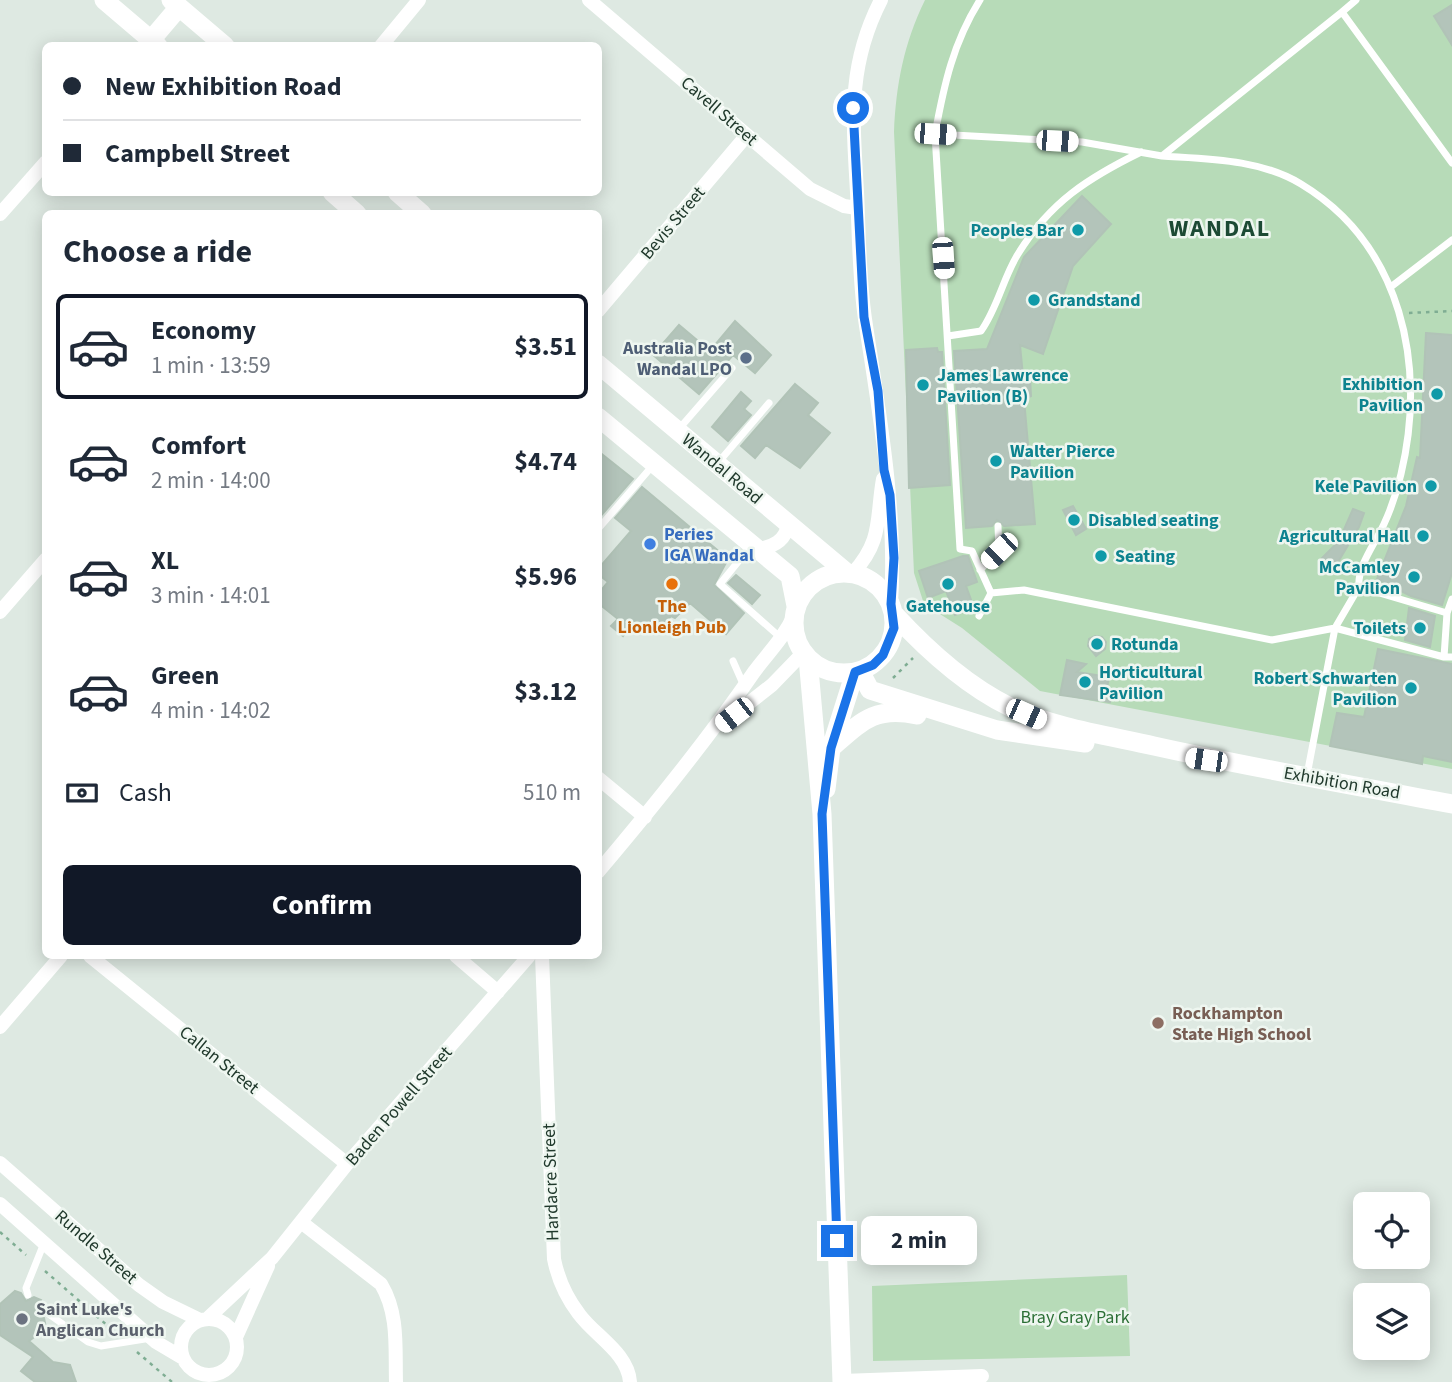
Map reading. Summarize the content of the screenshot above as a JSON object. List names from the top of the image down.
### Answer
{
  "streets": {
    "street": [
      "Cavell Street",
      "Bevis Street",
      "Wandal Road",
      "Exhibition Road",
      "Callan Street",
      "Baden Powell Street",
      "Hardacre Street",
      "Rundle Street"
    ]
  },
  "crossings": [
    ["Cavell Street", "Bevis Street"],
    ["Wandal Road", "Exhibition Road"],
    ["Callan Street", "Baden Powell Street"],
    ["Baden Powell Street", "Rundle Street"]
  ],
  "districts": ["WANDAL"],
  "parks": ["Bray Gray Park"],
  "places": [
    "Peoples Bar",
    "Grandstand",
    "Australia Post Wandal LPO",
    "James Lawrence Pavilion (B)",
    "Exhibition Pavilion",
    "Walter Pierce Pavilion",
    "Kele Pavilion",
    "Disabled seating",
    "Agricultural Hall",
    "Peries IGA Wandal",
    "Seating",
    "McCamley Pavilion",
    "The Lionleigh Pub",
    "Gatehouse",
    "Toilets",
    "Rotunda",
    "Horticultural Pavilion",
    "Robert Schwarten Pavilion",
    "Rockhampton State High School",
    "Saint Luke's Anglican Church"
  ],
  "page": {
    "banner": ["New Exhibition Road", "Campbell Street"],
    "heading": "Choose a ride",
    "list": [
      {
        "name": "Economy",
        "note": "1 min · 13:59",
        "value": "$3.51"
      },
      {
        "name": "Comfort",
        "note": "2 min · 14:00",
        "value": "$4.74"
      },
      {
        "name": "XL",
        "note": "3 min · 14:01",
        "value": "$5.96"
      },
      {
        "name": "Green",
        "note": "4 min · 14:02",
        "value": "$3.12"
      }
    ],
    "pay": ["Cash", "510 m"],
    "buttons": "Confirm",
    "bubble": "2 min"
  }
}
